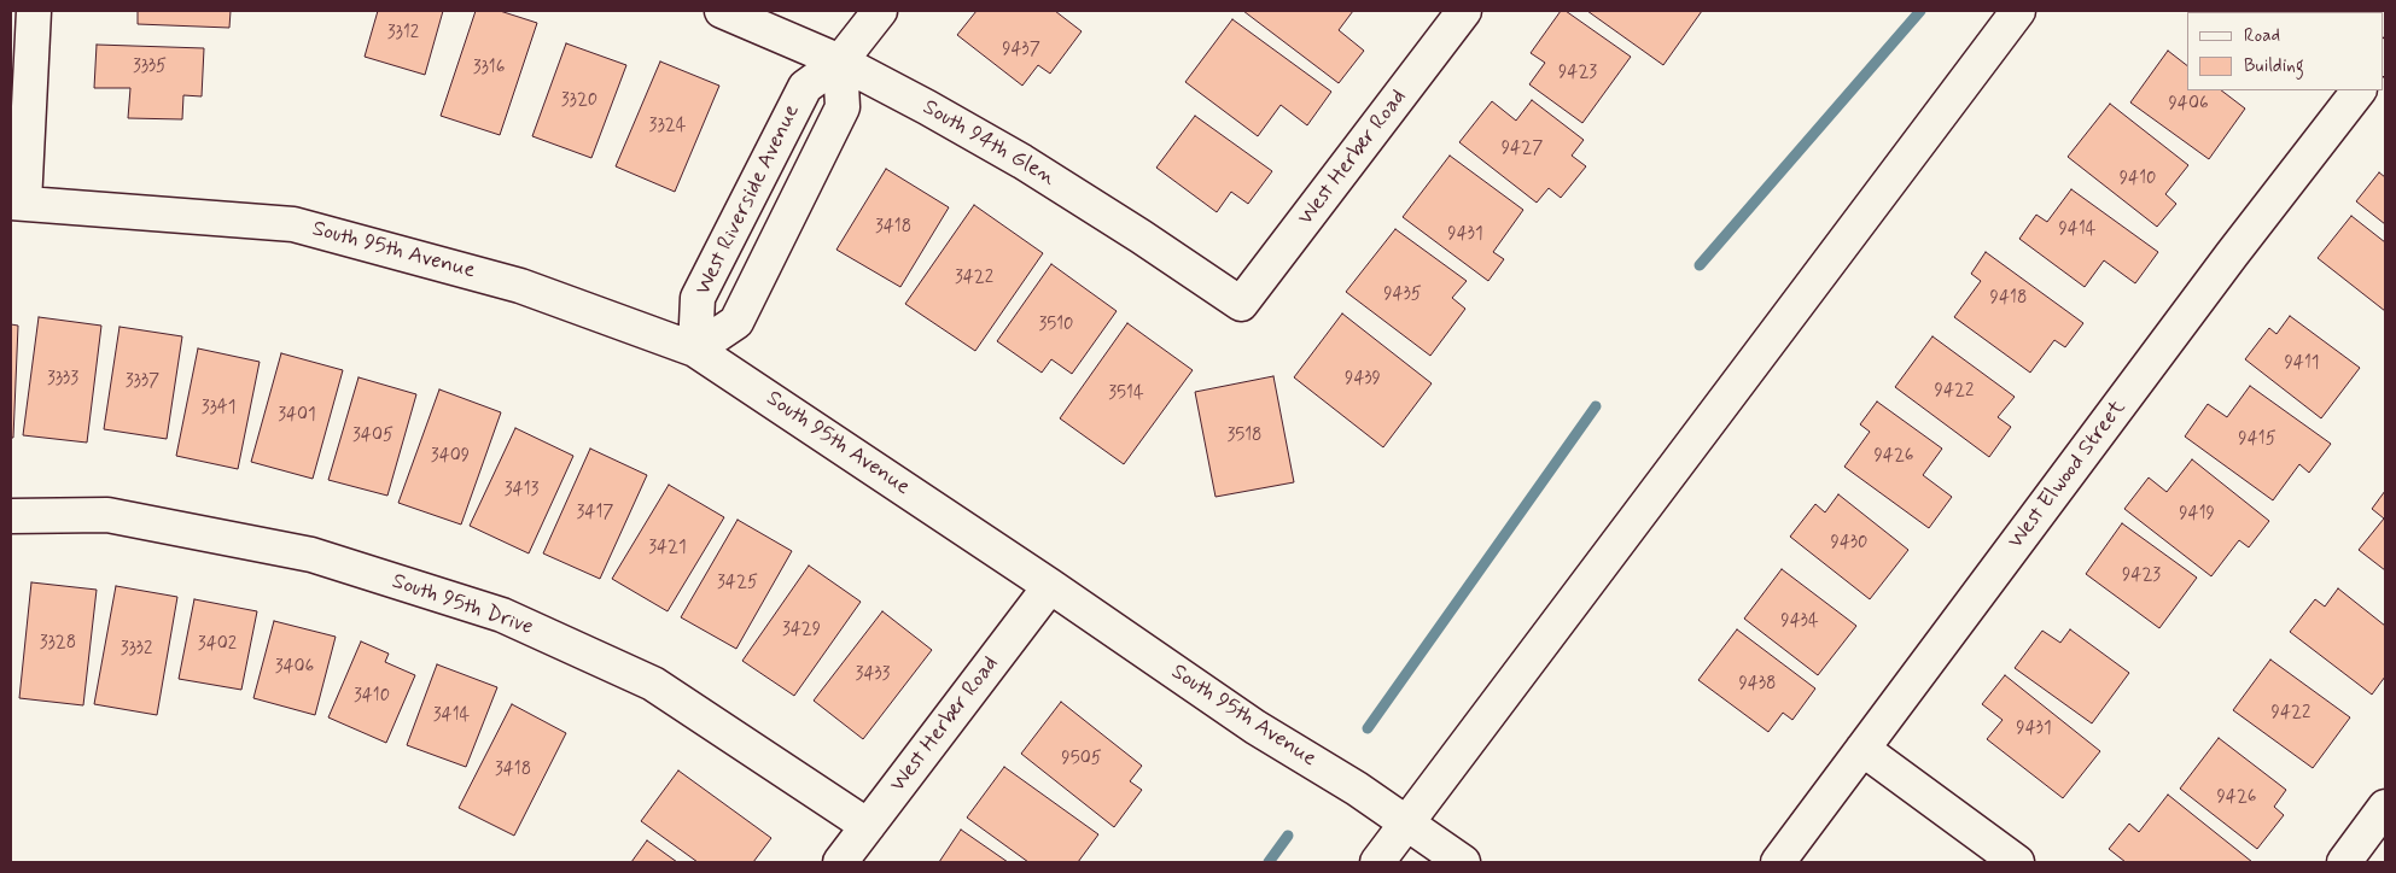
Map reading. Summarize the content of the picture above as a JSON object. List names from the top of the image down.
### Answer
{
  "streets": {
    "street": [
      "South 94th Glen",
      "West Herber Road",
      "West Riverside Avenue",
      "South 95th Avenue",
      "West Elwood Street",
      "South 95th Drive"
    ]
  },
  "crossings": [
    ["South 94th Glen", "West Herber Road"],
    ["South 94th Glen", "West Riverside Avenue"],
    ["West Herber Road", "South 95th Avenue"],
    ["West Herber Road", "South 95th Drive"],
    ["West Riverside Avenue", "South 95th Avenue"]
  ],
  "house_numbers": [
    "3312",
    "9437",
    "3335",
    "3316",
    "9423",
    "3320",
    "9406",
    "3324",
    "9427",
    "9410",
    "3418",
    "9414",
    "9431",
    "3422",
    "9435",
    "9418",
    "3510",
    "9411",
    "3333",
    "9439",
    "3337",
    "9422",
    "3514",
    "3341",
    "3401",
    "3405",
    "3518",
    "9415",
    "3409",
    "9426",
    "3413",
    "3417",
    "9419",
    "9430",
    "3421",
    "9423",
    "3425",
    "9434",
    "3429",
    "3328",
    "3402",
    "3332",
    "3406",
    "3433",
    "9438",
    "3410",
    "9422",
    "3414",
    "9431",
    "9505",
    "3418",
    "9426"
  ],
  "legend": ["Road", "Building"]
}
